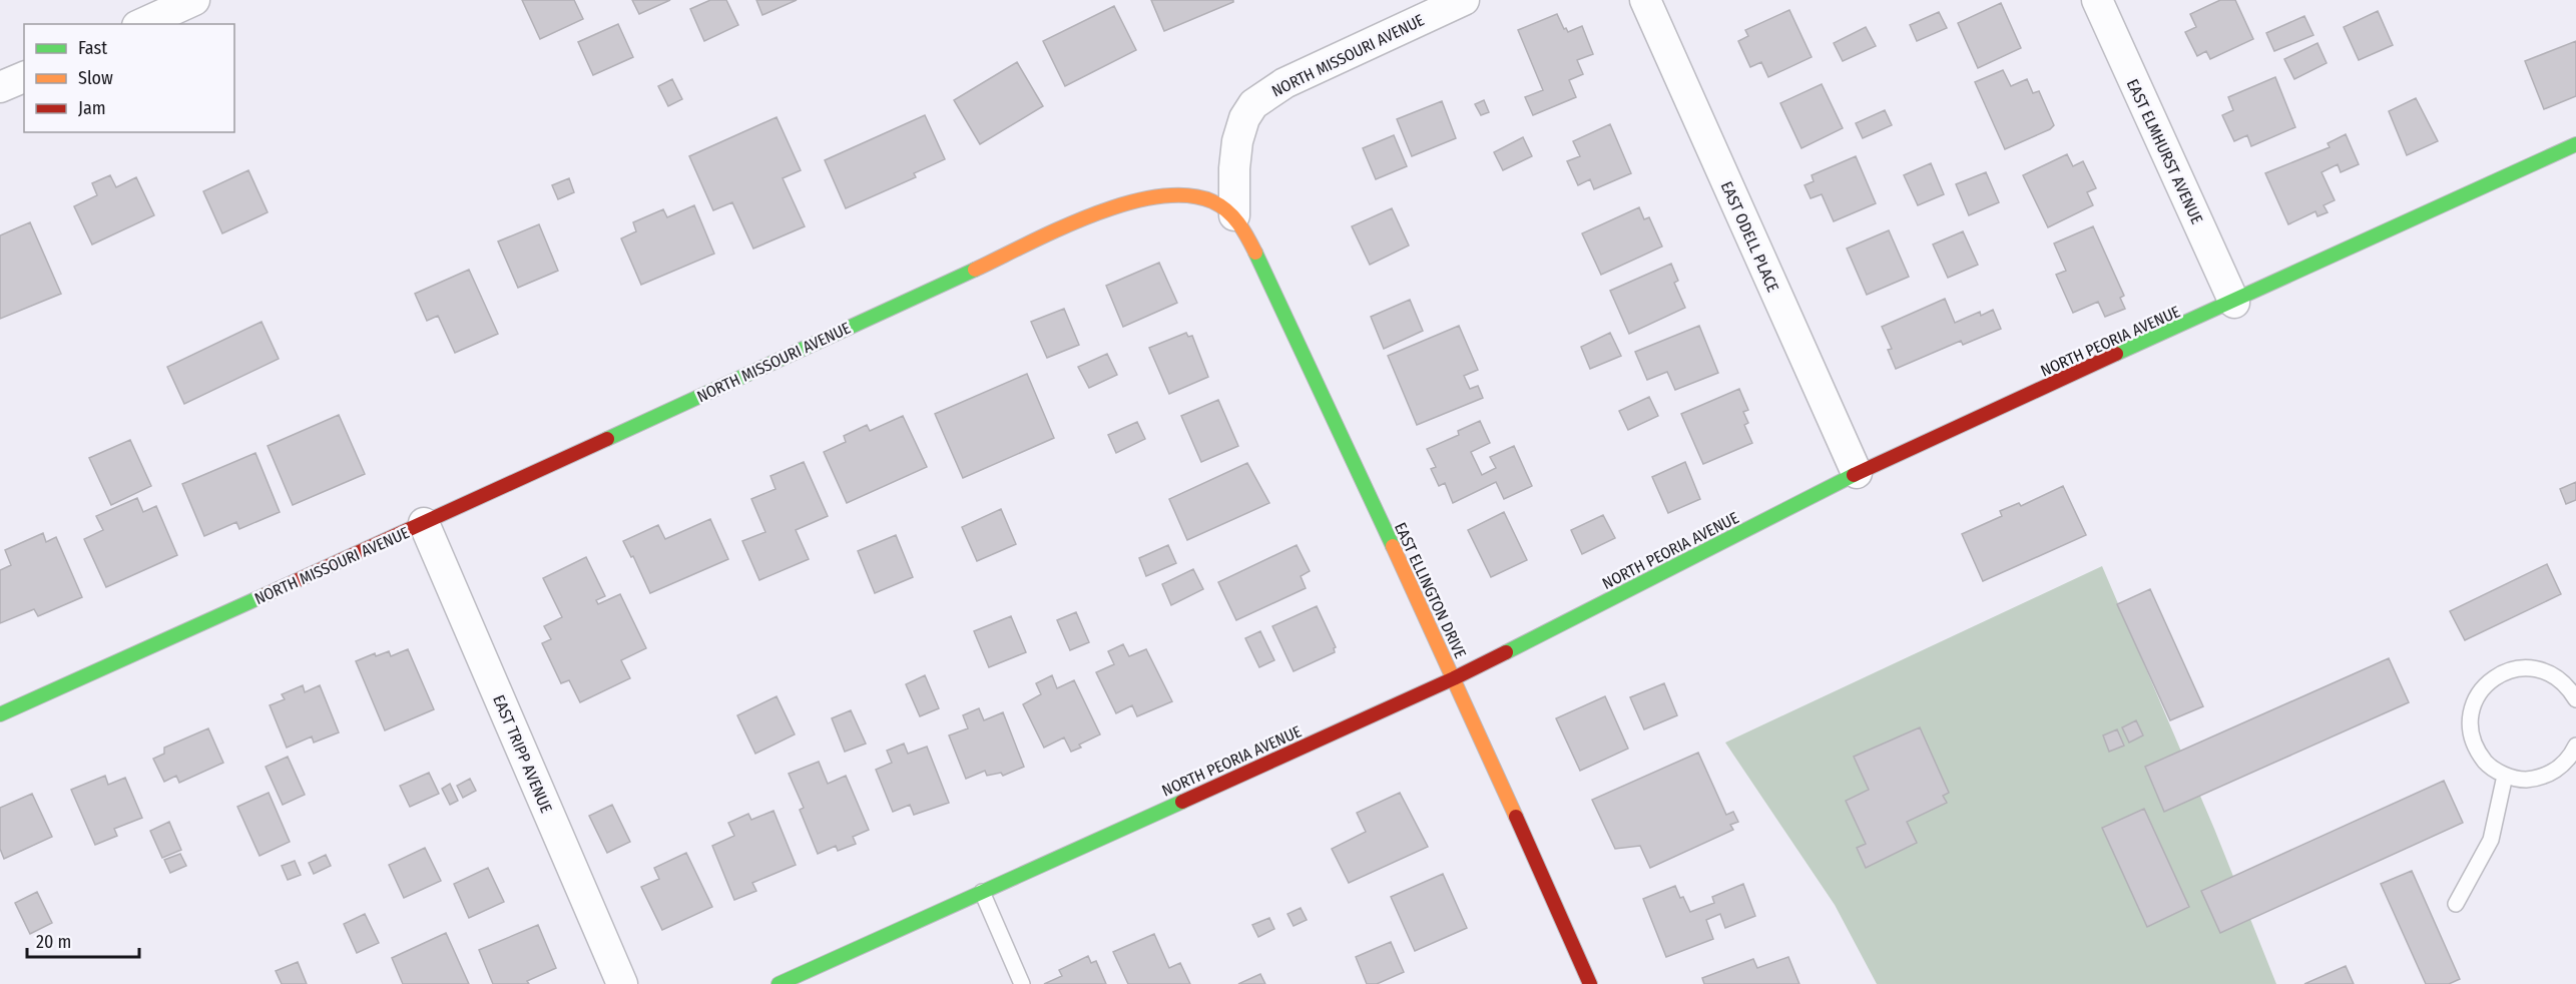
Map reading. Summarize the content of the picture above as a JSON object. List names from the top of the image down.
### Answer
{
  "streets": {
    "street": [
      "NORTH MISSOURI AVENUE",
      "EAST ELMHURST AVENUE",
      "EAST ODELL PLACE",
      "NORTH PEORIA AVENUE",
      "EAST ELLINGTON DRIVE",
      "EAST TRIPP AVENUE"
    ]
  },
  "crossings": [
    ["NORTH MISSOURI AVENUE", "EAST ELLINGTON DRIVE"],
    ["NORTH MISSOURI AVENUE", "EAST TRIPP AVENUE"],
    ["EAST ELMHURST AVENUE", "NORTH PEORIA AVENUE"],
    ["EAST ODELL PLACE", "NORTH PEORIA AVENUE"],
    ["NORTH PEORIA AVENUE", "EAST ELLINGTON DRIVE"]
  ],
  "legend": ["Fast", "Slow", "Jam"],
  "scale_bar": "20 m"
}
